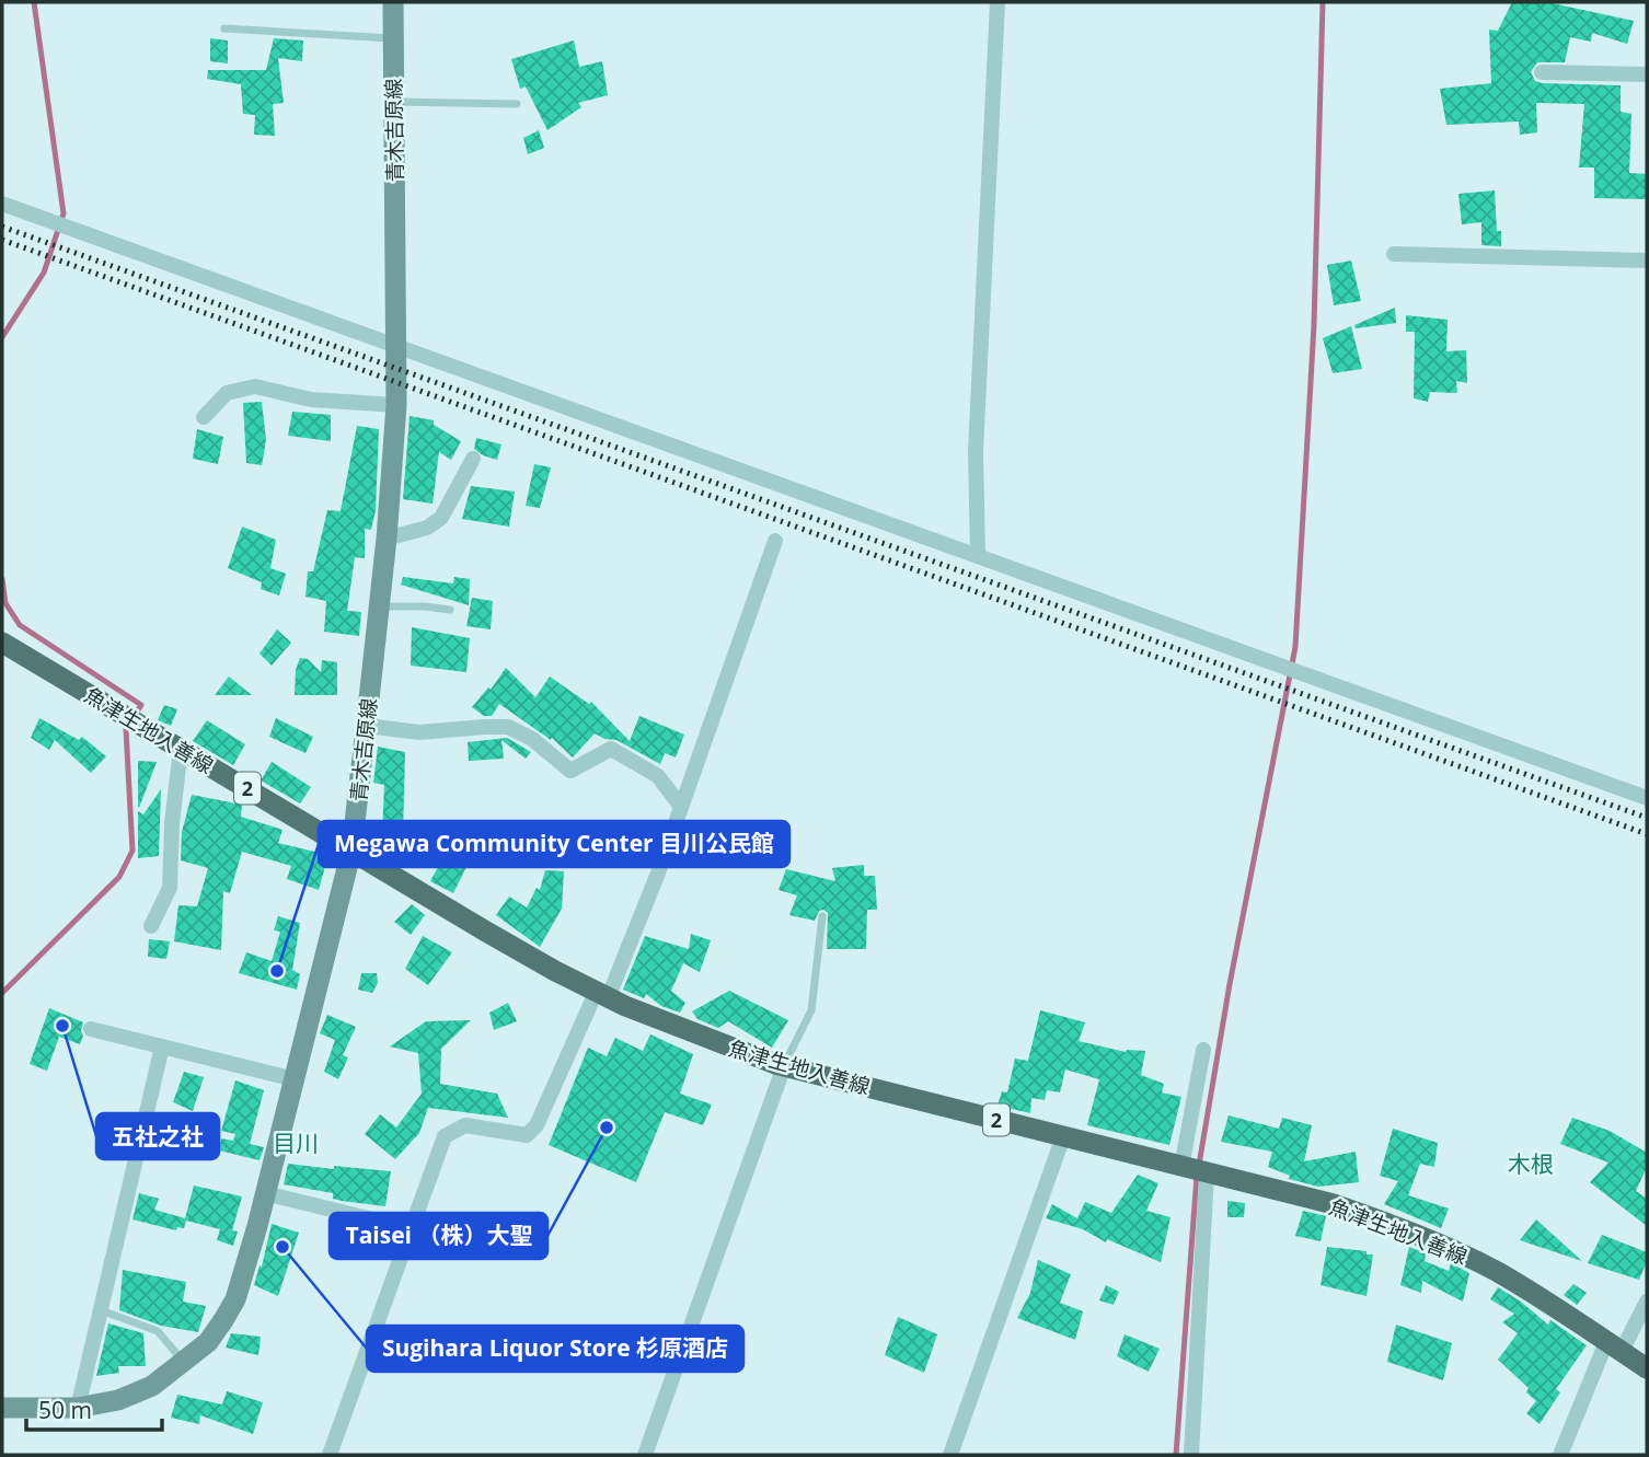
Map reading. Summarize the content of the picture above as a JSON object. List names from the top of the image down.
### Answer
{
  "streets": {
    "main road": ["青木吉原線", "魚津生地入善線", "2"]
  },
  "crossings": [
    ["青木吉原線", "魚津生地入善線"]
  ],
  "districts": ["目川", "木根"],
  "places": [
    "Megawa Community Center 目川公民館",
    "五社之社",
    "Taisei （株）大聖",
    "Sugihara Liquor Store 杉原酒店"
  ],
  "scale_bar": "50 m"
}
